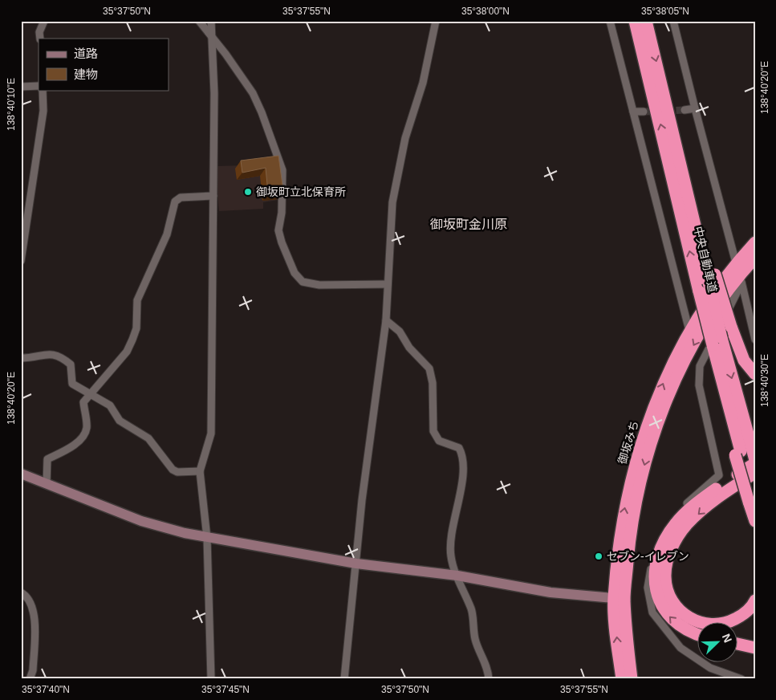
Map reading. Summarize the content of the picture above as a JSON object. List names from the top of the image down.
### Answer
{
  "streets": {
    "highway": ["中央自動車道", "御坂みち"]
  },
  "districts": ["御坂町金川原"],
  "places": ["御坂町立北保育所", "セブン-イレブン"],
  "legend": ["道路", "建物"],
  "north": "top right",
  "coordinates": [
    "35°37'50\"N",
    "35°37'55\"N",
    "35°38'00\"N",
    "35°38'05\"N",
    "138°40'20\"E",
    "138°40'10\"E",
    "138°40'30\"E",
    "35°37'40\"N",
    "35°37'45\"N"
  ]
}
